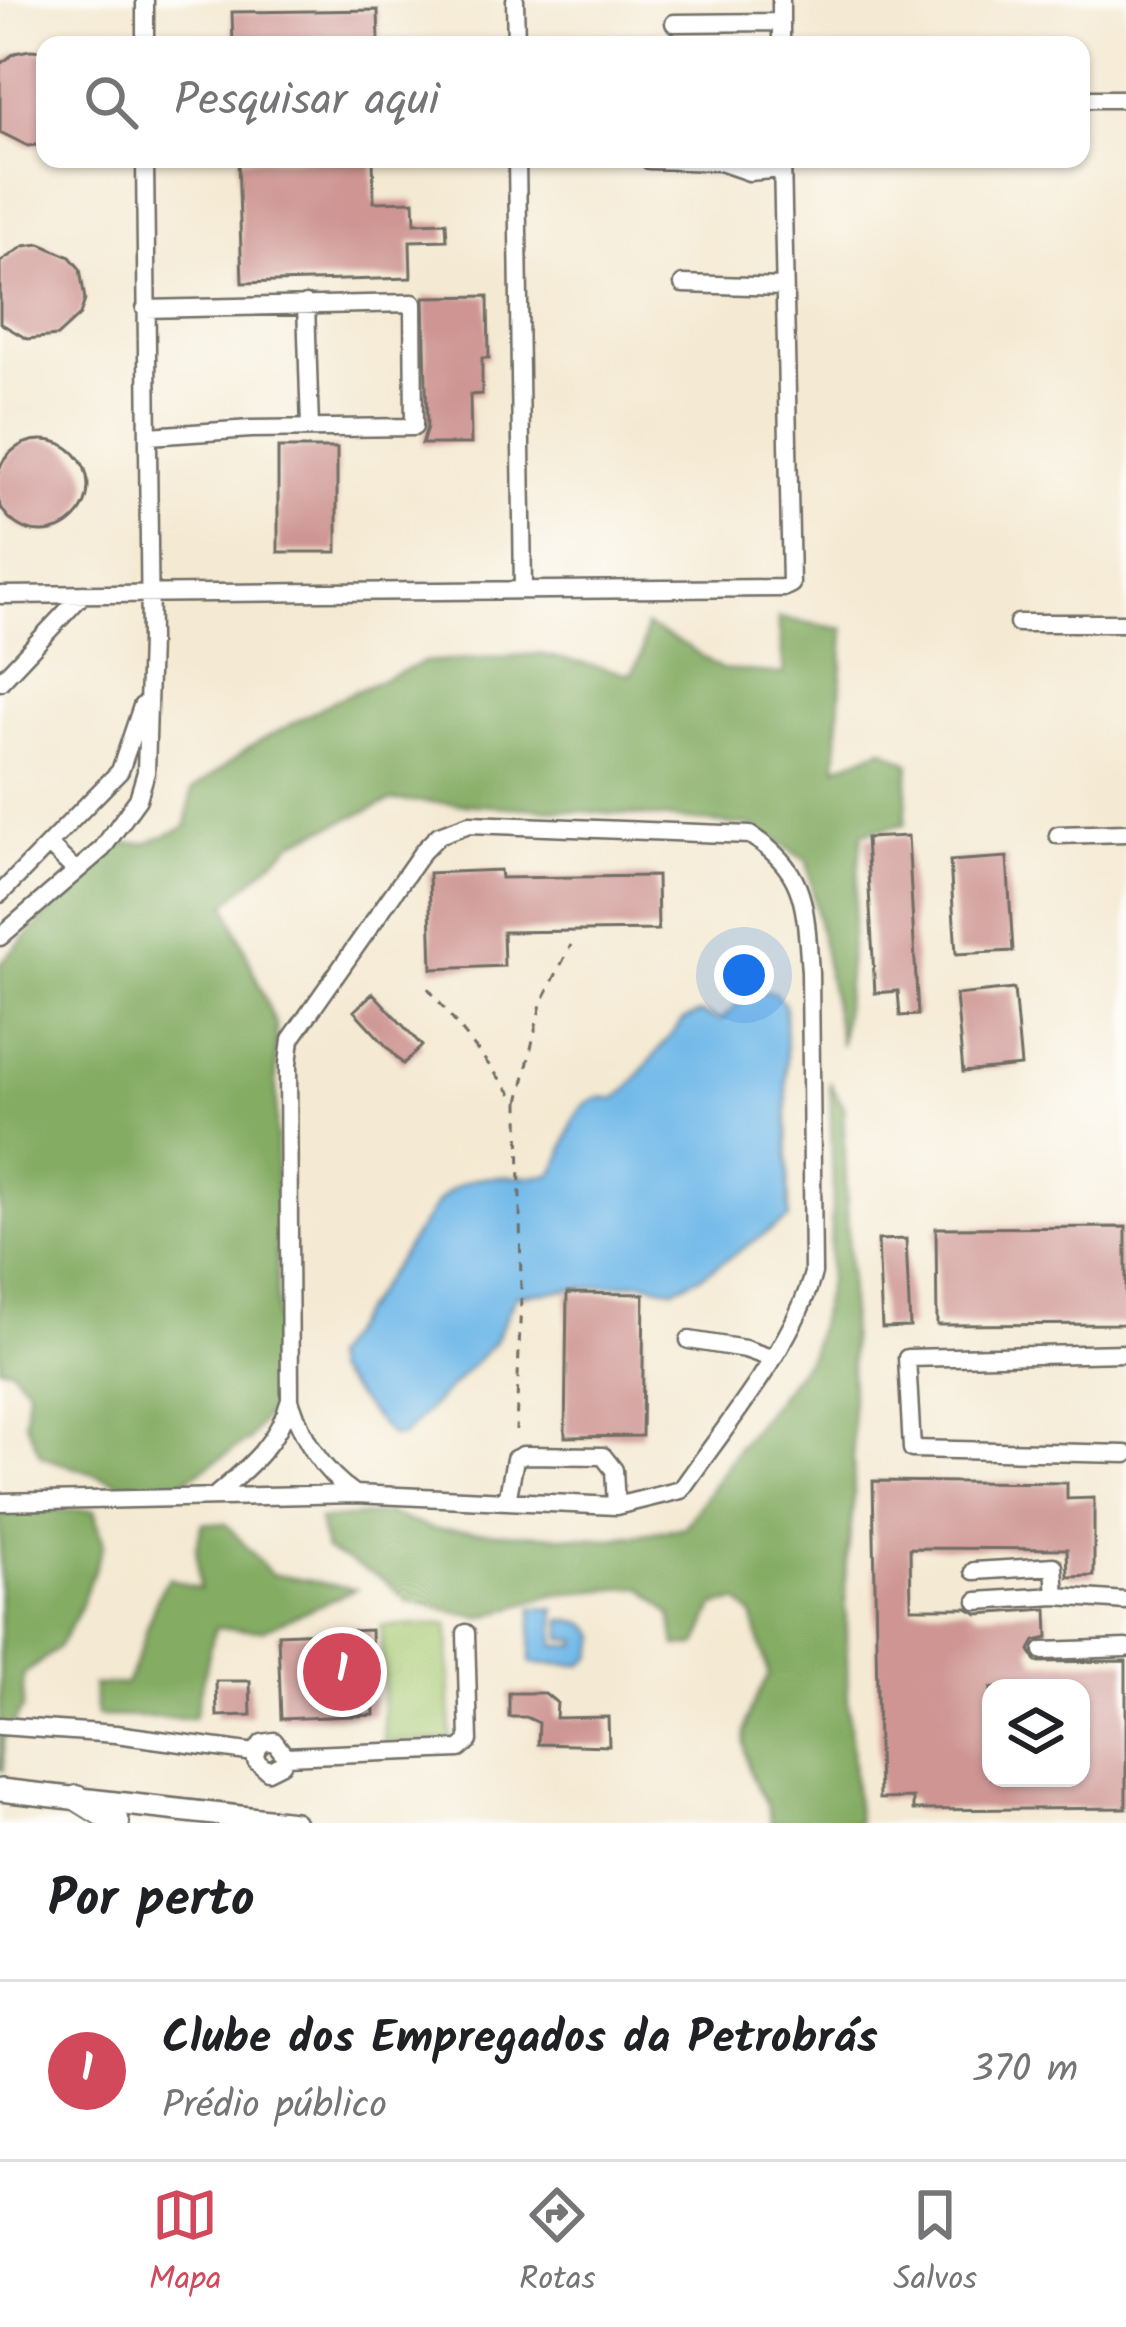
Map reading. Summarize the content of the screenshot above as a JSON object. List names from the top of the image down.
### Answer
{
  "page": {
    "search": "Pesquisar aqui",
    "pins": "1",
    "heading": "Por perto",
    "list": [
      {
        "mark": "1",
        "name": "Clube dos Empregados da Petrobrás",
        "note": "Prédio público",
        "value": "370 m"
      }
    ],
    "nav": ["Mapa", "Rotas", "Salvos"]
  }
}
